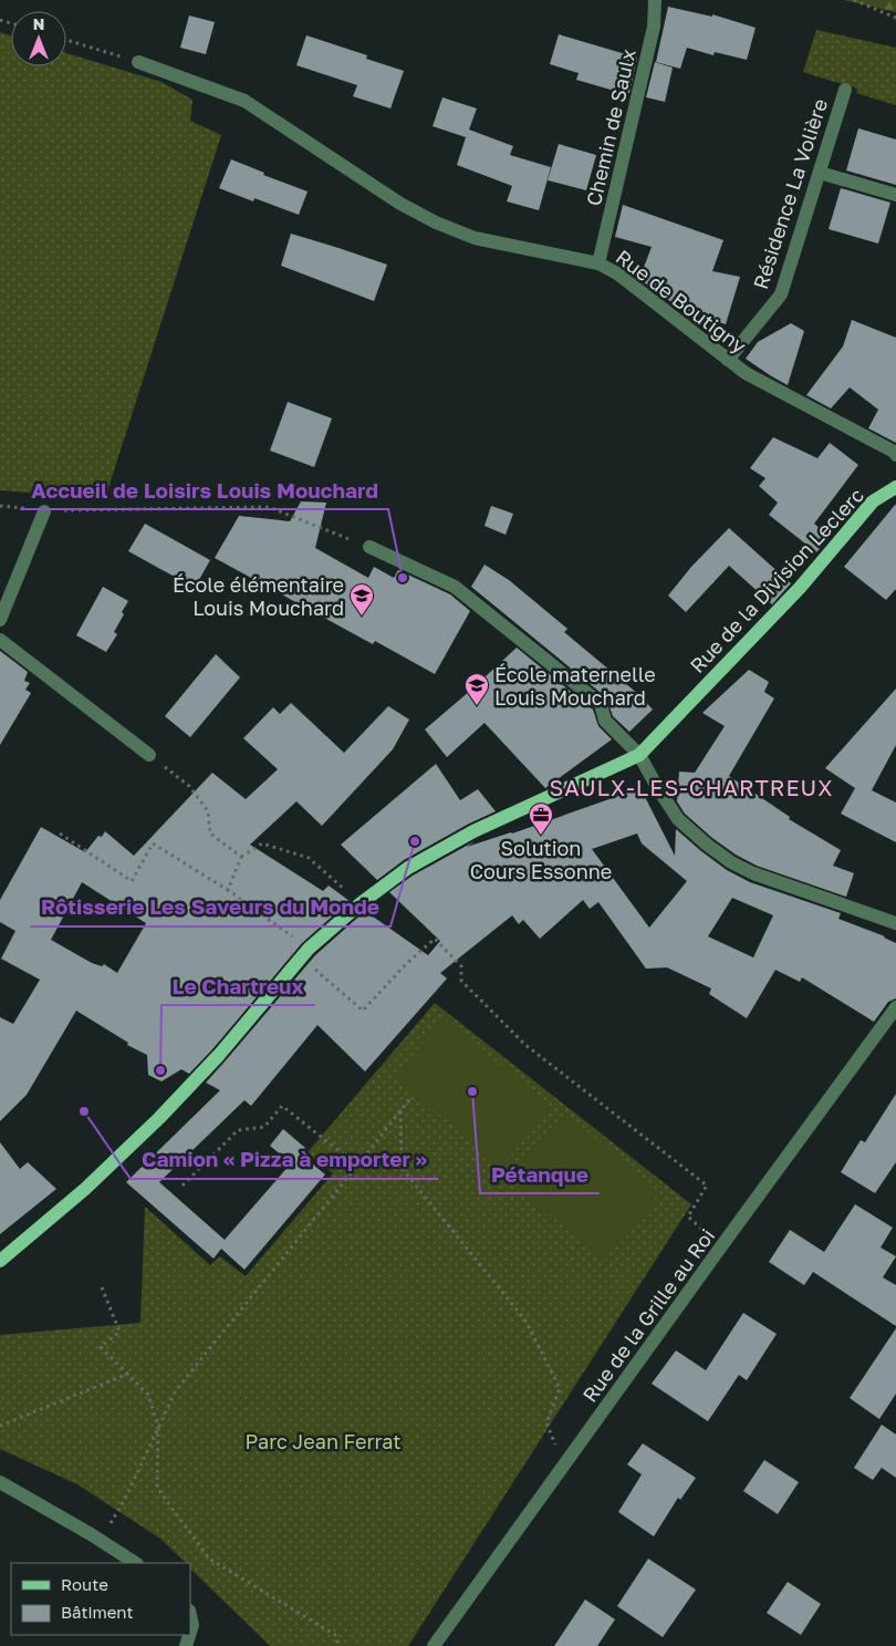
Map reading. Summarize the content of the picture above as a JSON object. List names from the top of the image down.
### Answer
{
  "streets": {
    "main road": ["Rue de la Division Leclerc"],
    "street": [
      "Chemin de Saulx",
      "Résidence La Volière",
      "Rue de Boutigny",
      "Rue de la Grille au Roi"
    ]
  },
  "crossings": [
    ["Chemin de Saulx", "Rue de Boutigny"],
    ["Résidence La Volière", "Rue de Boutigny"]
  ],
  "districts": ["SAULX-LES-CHARTREUX"],
  "parks": ["Parc Jean Ferrat"],
  "places": {
    "other": [
      "Accueil de Loisirs Louis Mouchard",
      "Rôtisserie Les Saveurs du Monde",
      "Le Chartreux",
      "Pétanque",
      "Camion « Pizza à emporter »"
    ],
    "school or university": ["École élémentaire Louis Mouchard", "École maternelle Louis Mouchard"],
    "office": ["Solution Cours Essonne"]
  },
  "legend": ["Route", "Bâtiment"],
  "north": "top"
}
